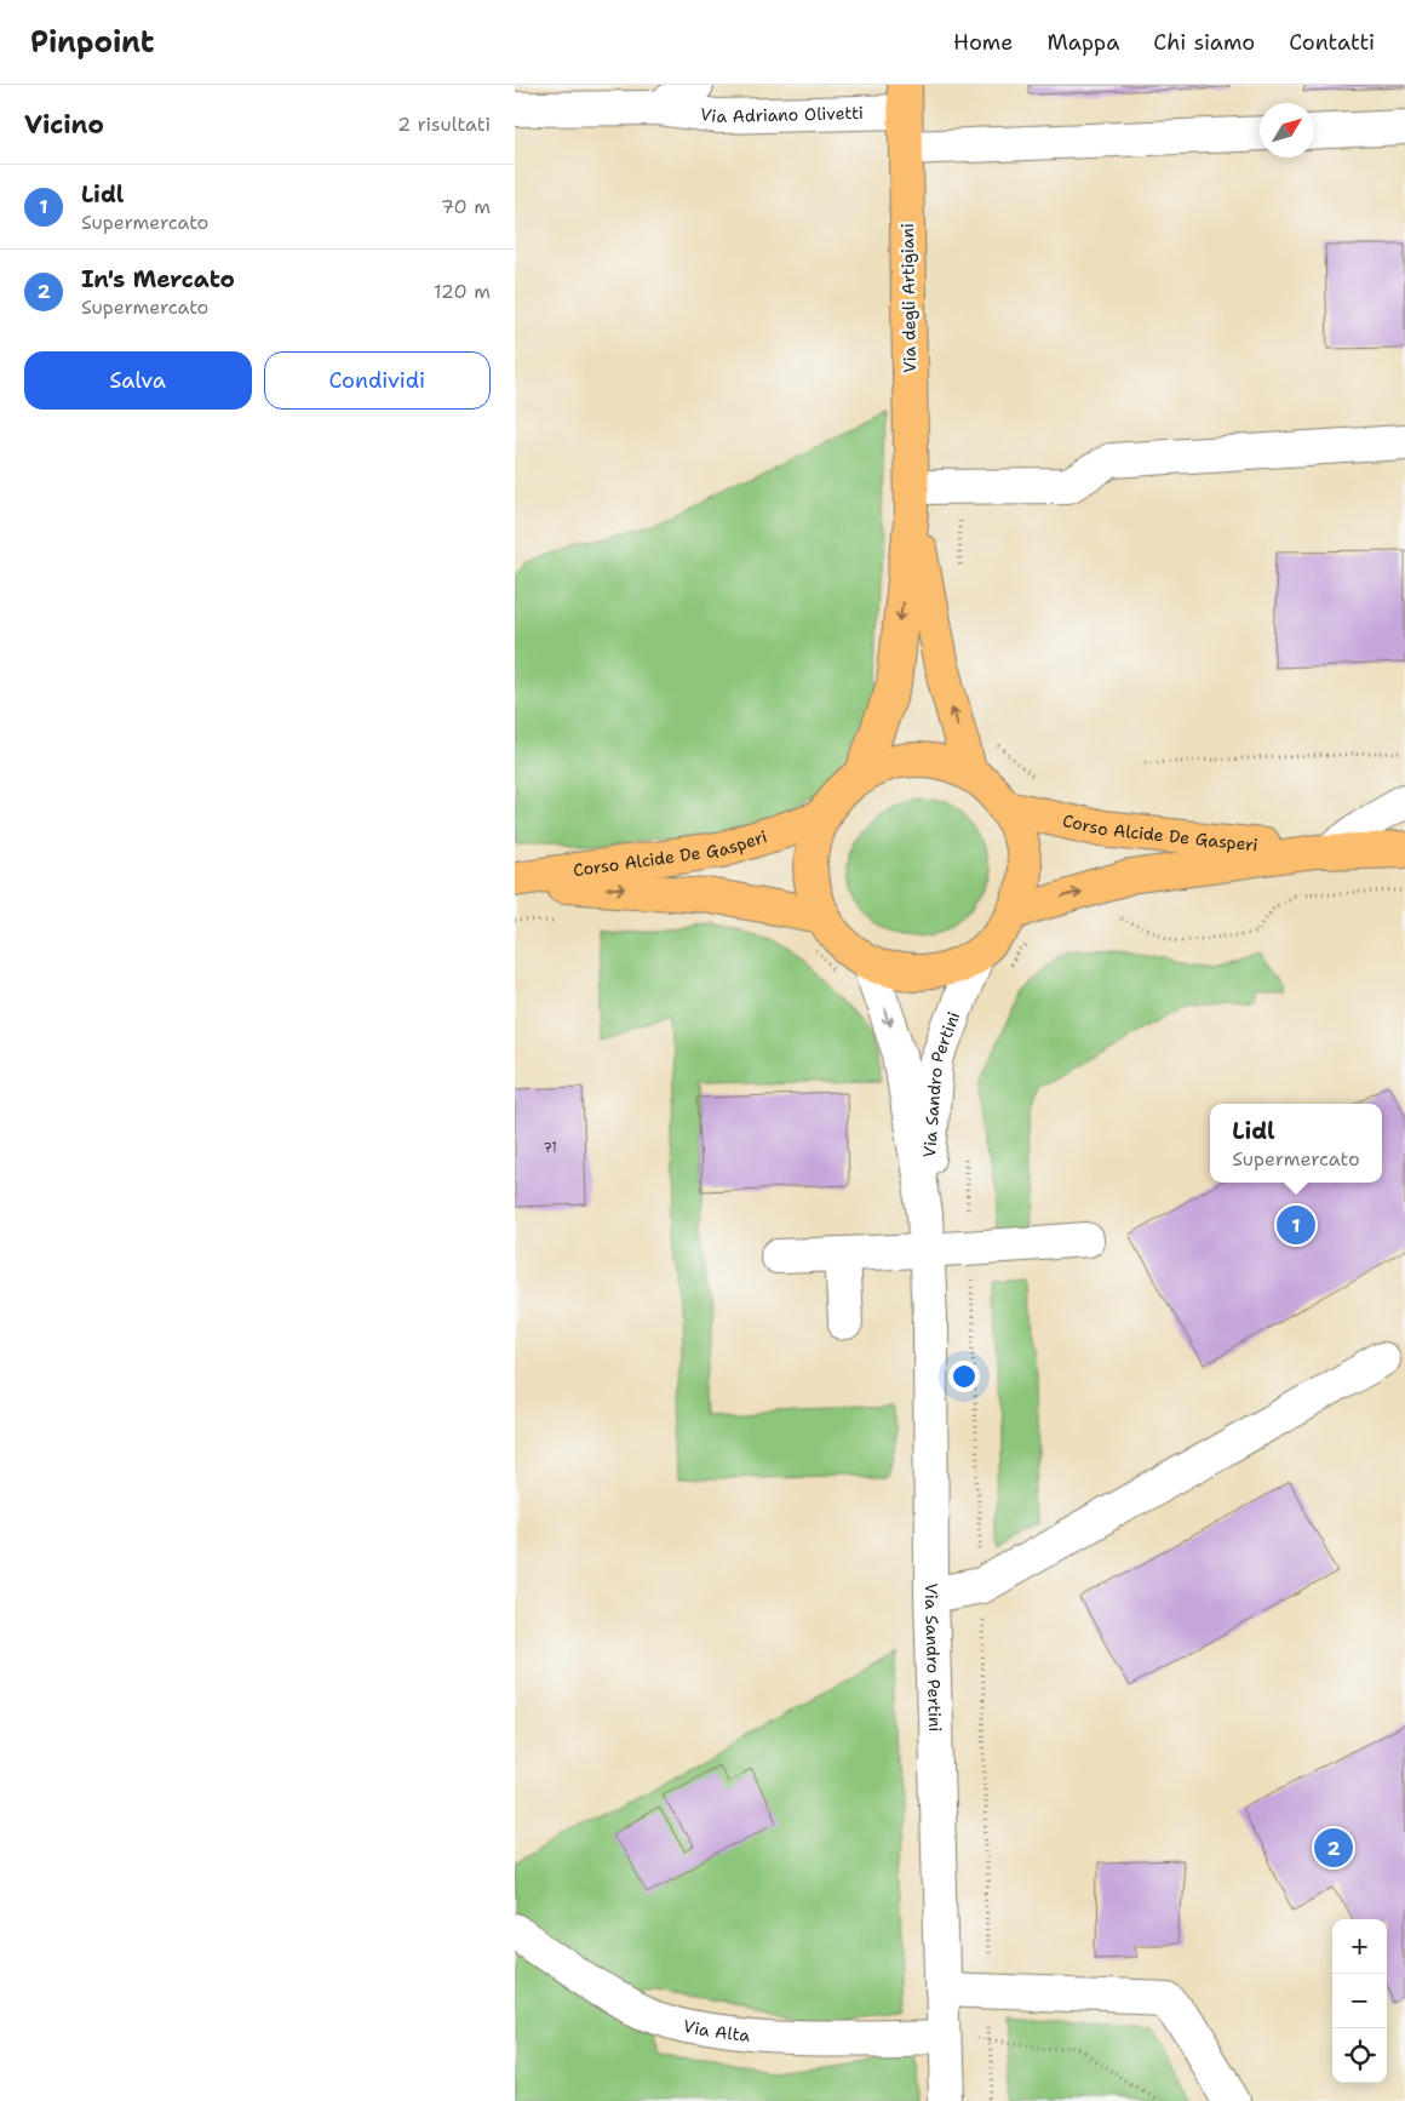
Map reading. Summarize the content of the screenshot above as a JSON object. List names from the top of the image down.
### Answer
{
  "streets": {
    "main road": ["Via degli Artigiani", "Corso Alcide De Gasperi"],
    "street": ["Via Adriano Olivetti", "Via Sandro Pertini", "Via Alta"]
  },
  "crossings": [
    ["Via Adriano Olivetti", "Via degli Artigiani"],
    ["Via degli Artigiani", "Corso Alcide De Gasperi"],
    ["Via degli Artigiani", "Via Sandro Pertini"],
    ["Corso Alcide De Gasperi", "Via Sandro Pertini"],
    ["Via Sandro Pertini", "Via Alta"]
  ],
  "house_numbers": ["71"],
  "north": "top right",
  "page": {
    "header": "Pinpoint",
    "nav": [
      "Home",
      "Mappa",
      "Chi siamo",
      "Contatti"
    ],
    "heading": ["Vicino", "2 risultati"],
    "list": [
      {
        "mark": "1",
        "name": "Lidl",
        "note": "Supermercato",
        "value": "70 m"
      },
      {
        "mark": "2",
        "name": "In's Mercato",
        "note": "Supermercato",
        "value": "120 m"
      }
    ],
    "buttons": ["Salva", "Condividi"],
    "popup": ["Lidl", "Supermercato"],
    "pins": ["1", "2"],
    "map_buttons": ["+", "−"]
  }
}
